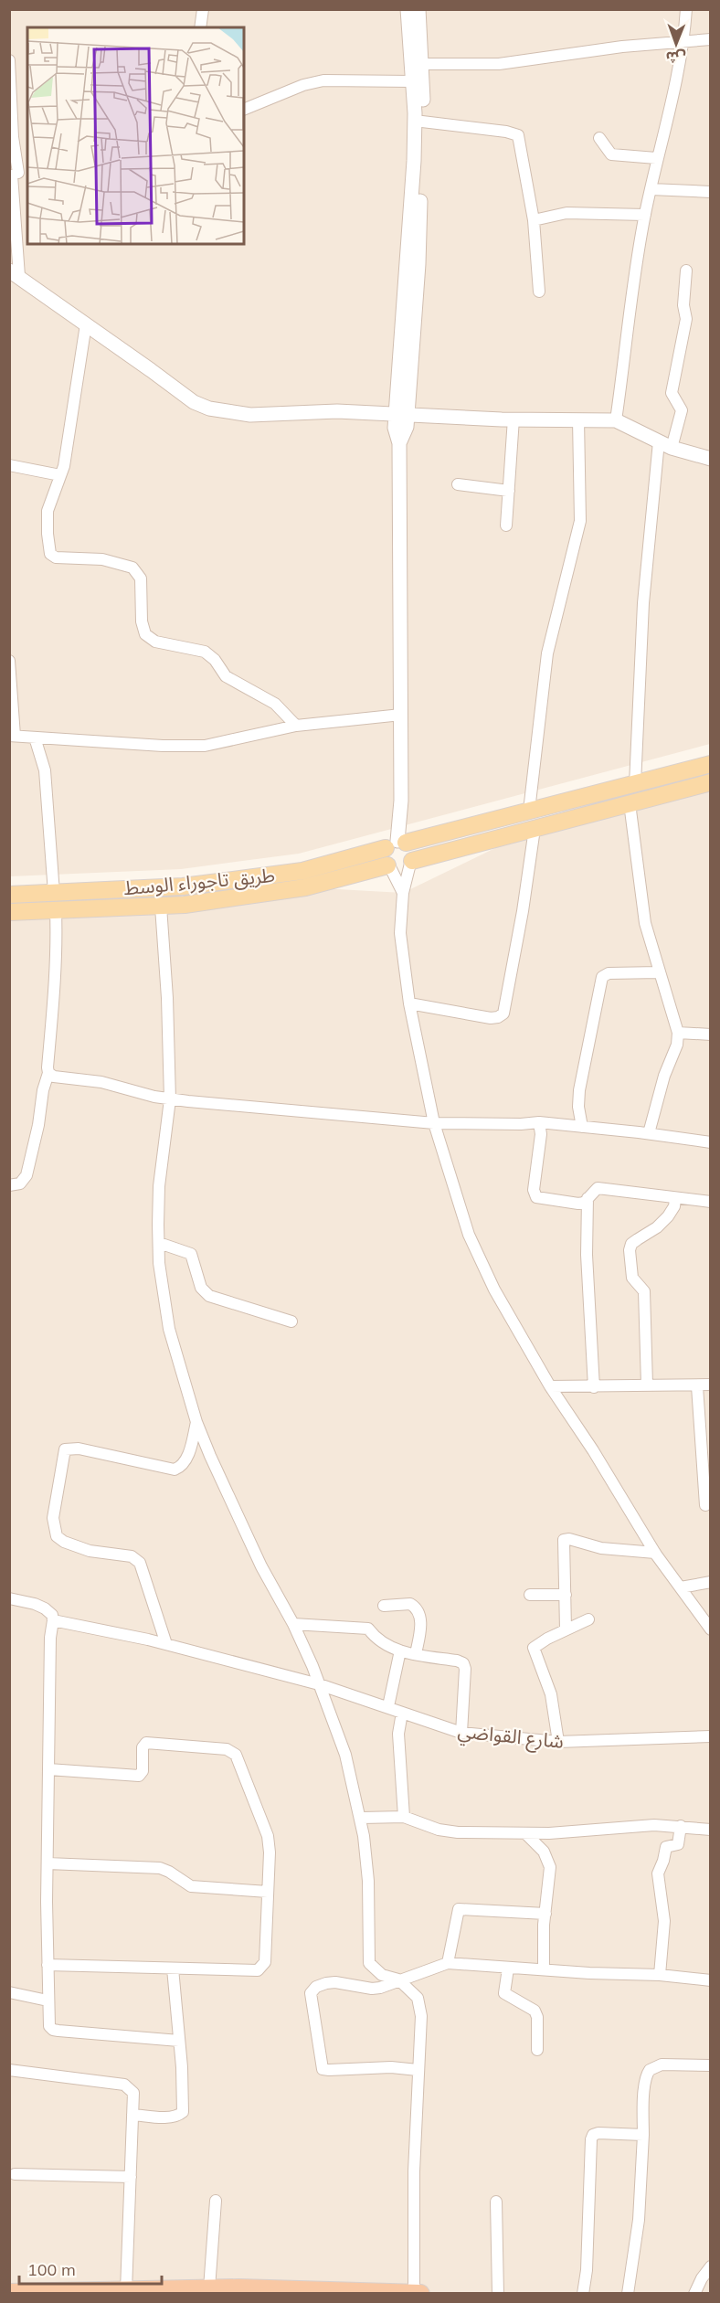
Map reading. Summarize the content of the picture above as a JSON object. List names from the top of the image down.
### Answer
{
  "streets": {
    "main road": ["طريق تاجوراء الوسط"],
    "street": ["شارع القواضي"]
  },
  "scale_bar": "100 m",
  "north": "bottom"
}
